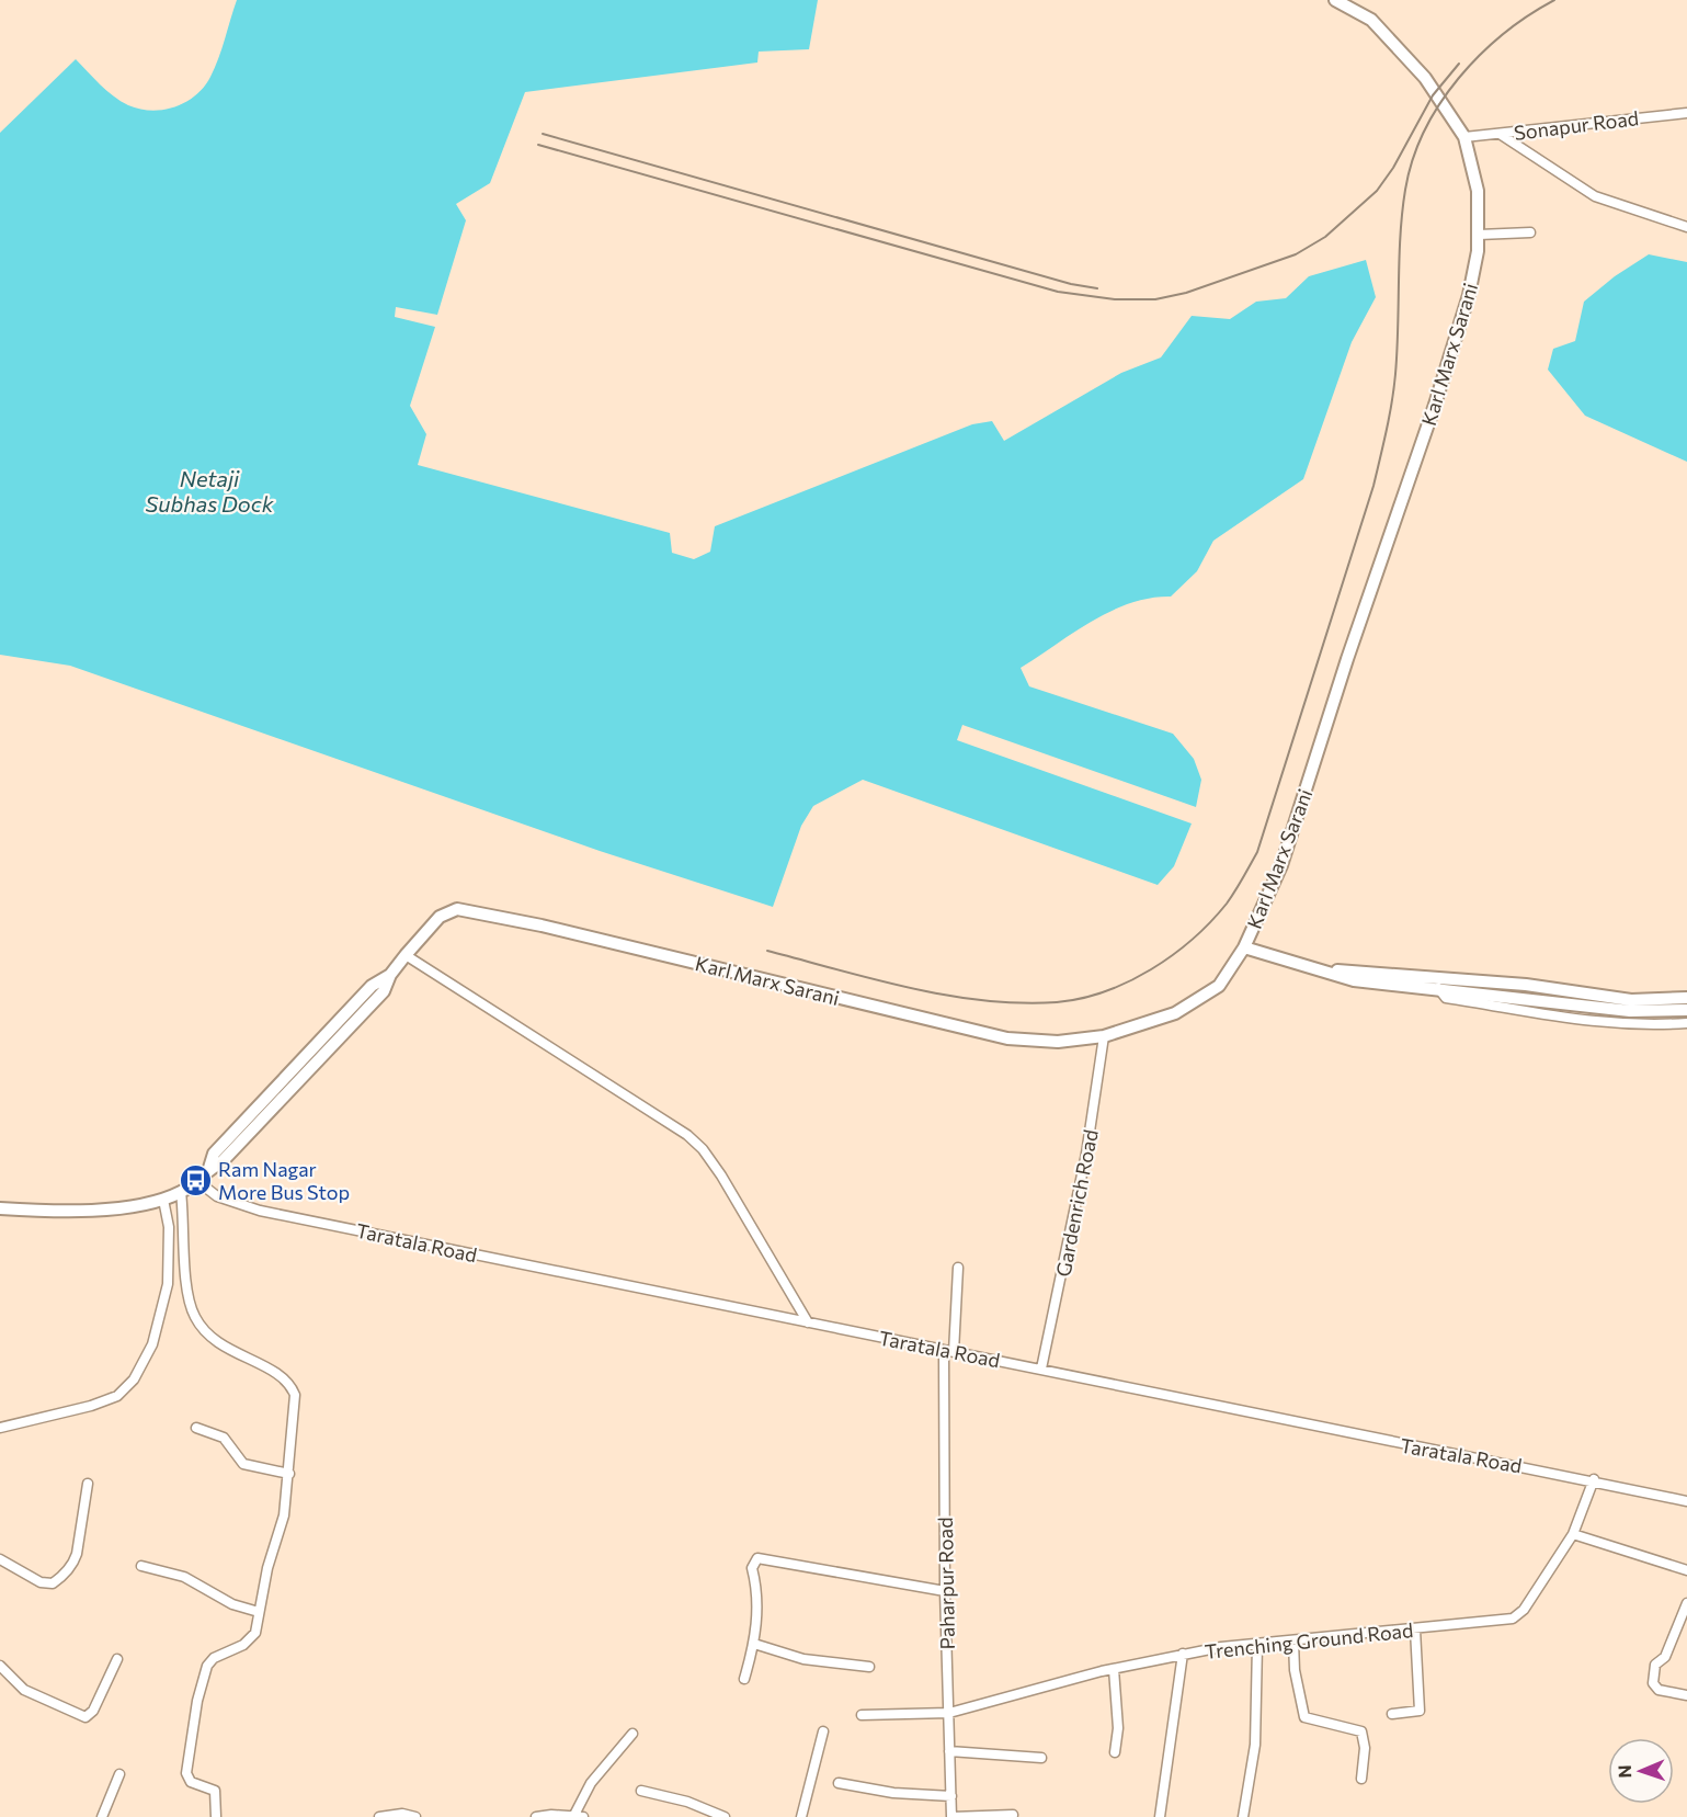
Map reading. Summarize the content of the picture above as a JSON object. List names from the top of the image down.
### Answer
{
  "streets": {
    "main road": ["Karl Marx Sarani"],
    "street": [
      "Sonapur Road",
      "Gardenrich Road",
      "Taratala Road",
      "Paharpur Road",
      "Trenching Ground Road"
    ]
  },
  "crossings": [
    ["Sonapur Road", "Karl Marx Sarani"],
    ["Karl Marx Sarani", "Gardenrich Road"],
    ["Karl Marx Sarani", "Taratala Road"],
    ["Gardenrich Road", "Taratala Road"],
    ["Taratala Road", "Paharpur Road"],
    ["Taratala Road", "Trenching Ground Road"],
    ["Paharpur Road", "Trenching Ground Road"]
  ],
  "water": ["Netaji Subhas Dock"],
  "places": {
    "bus stop": ["Ram Nagar More Bus Stop"]
  },
  "north": "left"
}
